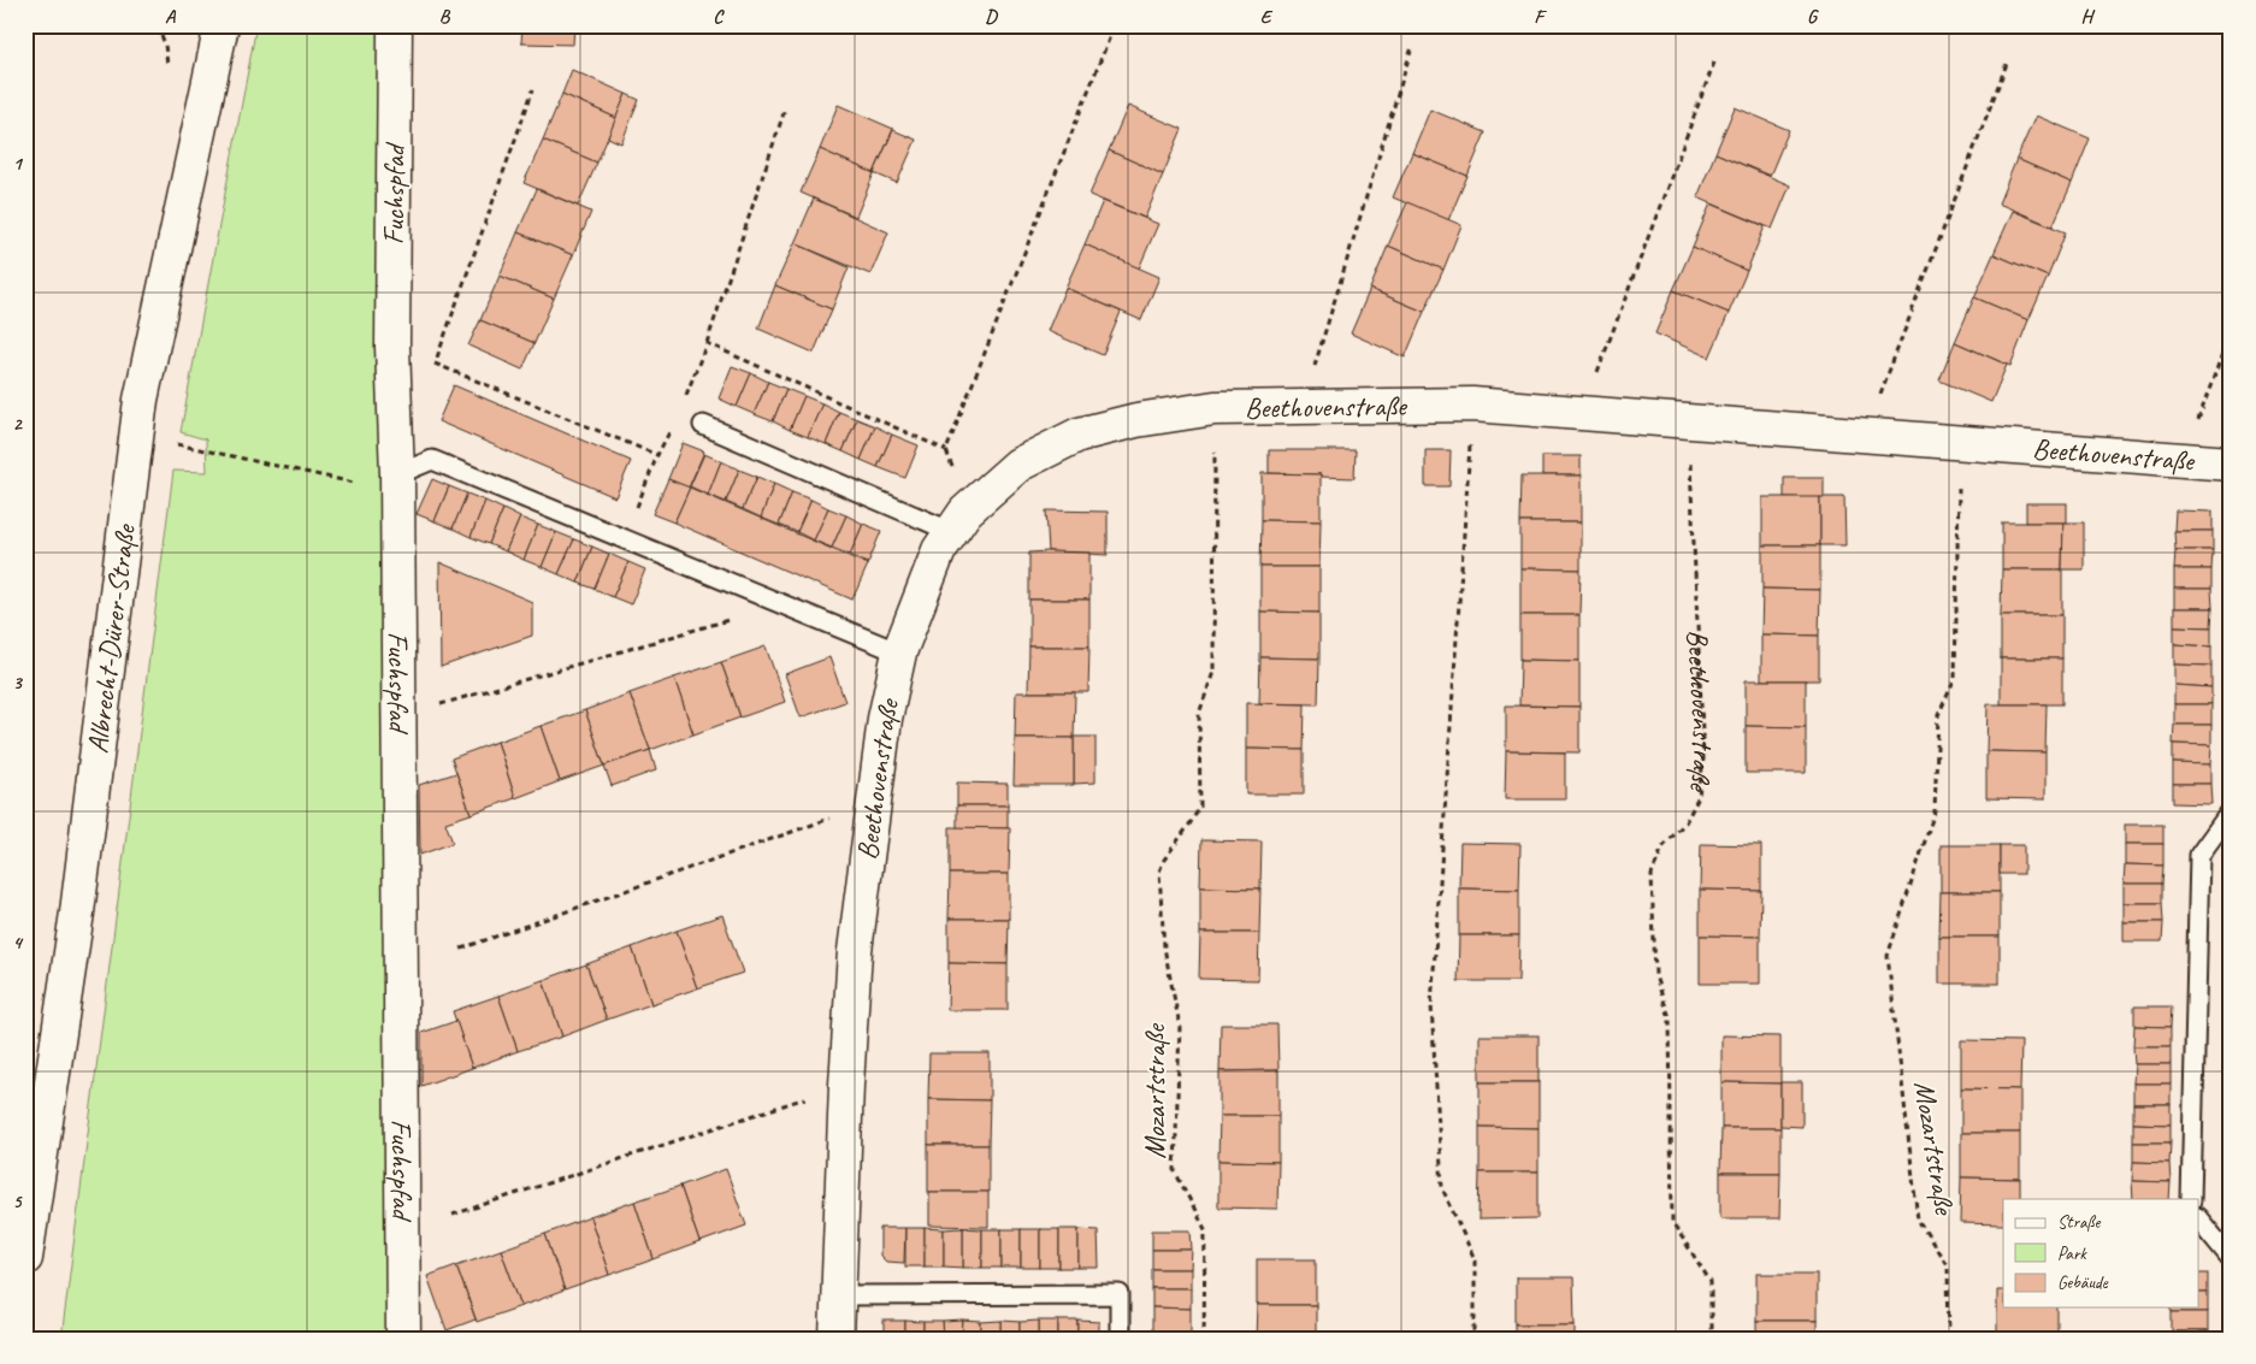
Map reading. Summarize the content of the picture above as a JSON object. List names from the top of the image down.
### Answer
{
  "streets": {
    "street": ["Fuchspfad", "Beethovenstraße", "Albrecht-Dürer-Straße"],
    "path": ["Mozartstraße"]
  },
  "crossings": [
    ["Beethovenstraße", "Mozartstraße"]
  ],
  "legend": ["Straße", "Park", "Gebäude"],
  "grid": {
    "columns": [
      "A",
      "B",
      "C",
      "D",
      "E",
      "F",
      "G",
      "H"
    ],
    "rows": [
      "1",
      "2",
      "3",
      "4",
      "5"
    ]
  }
}
